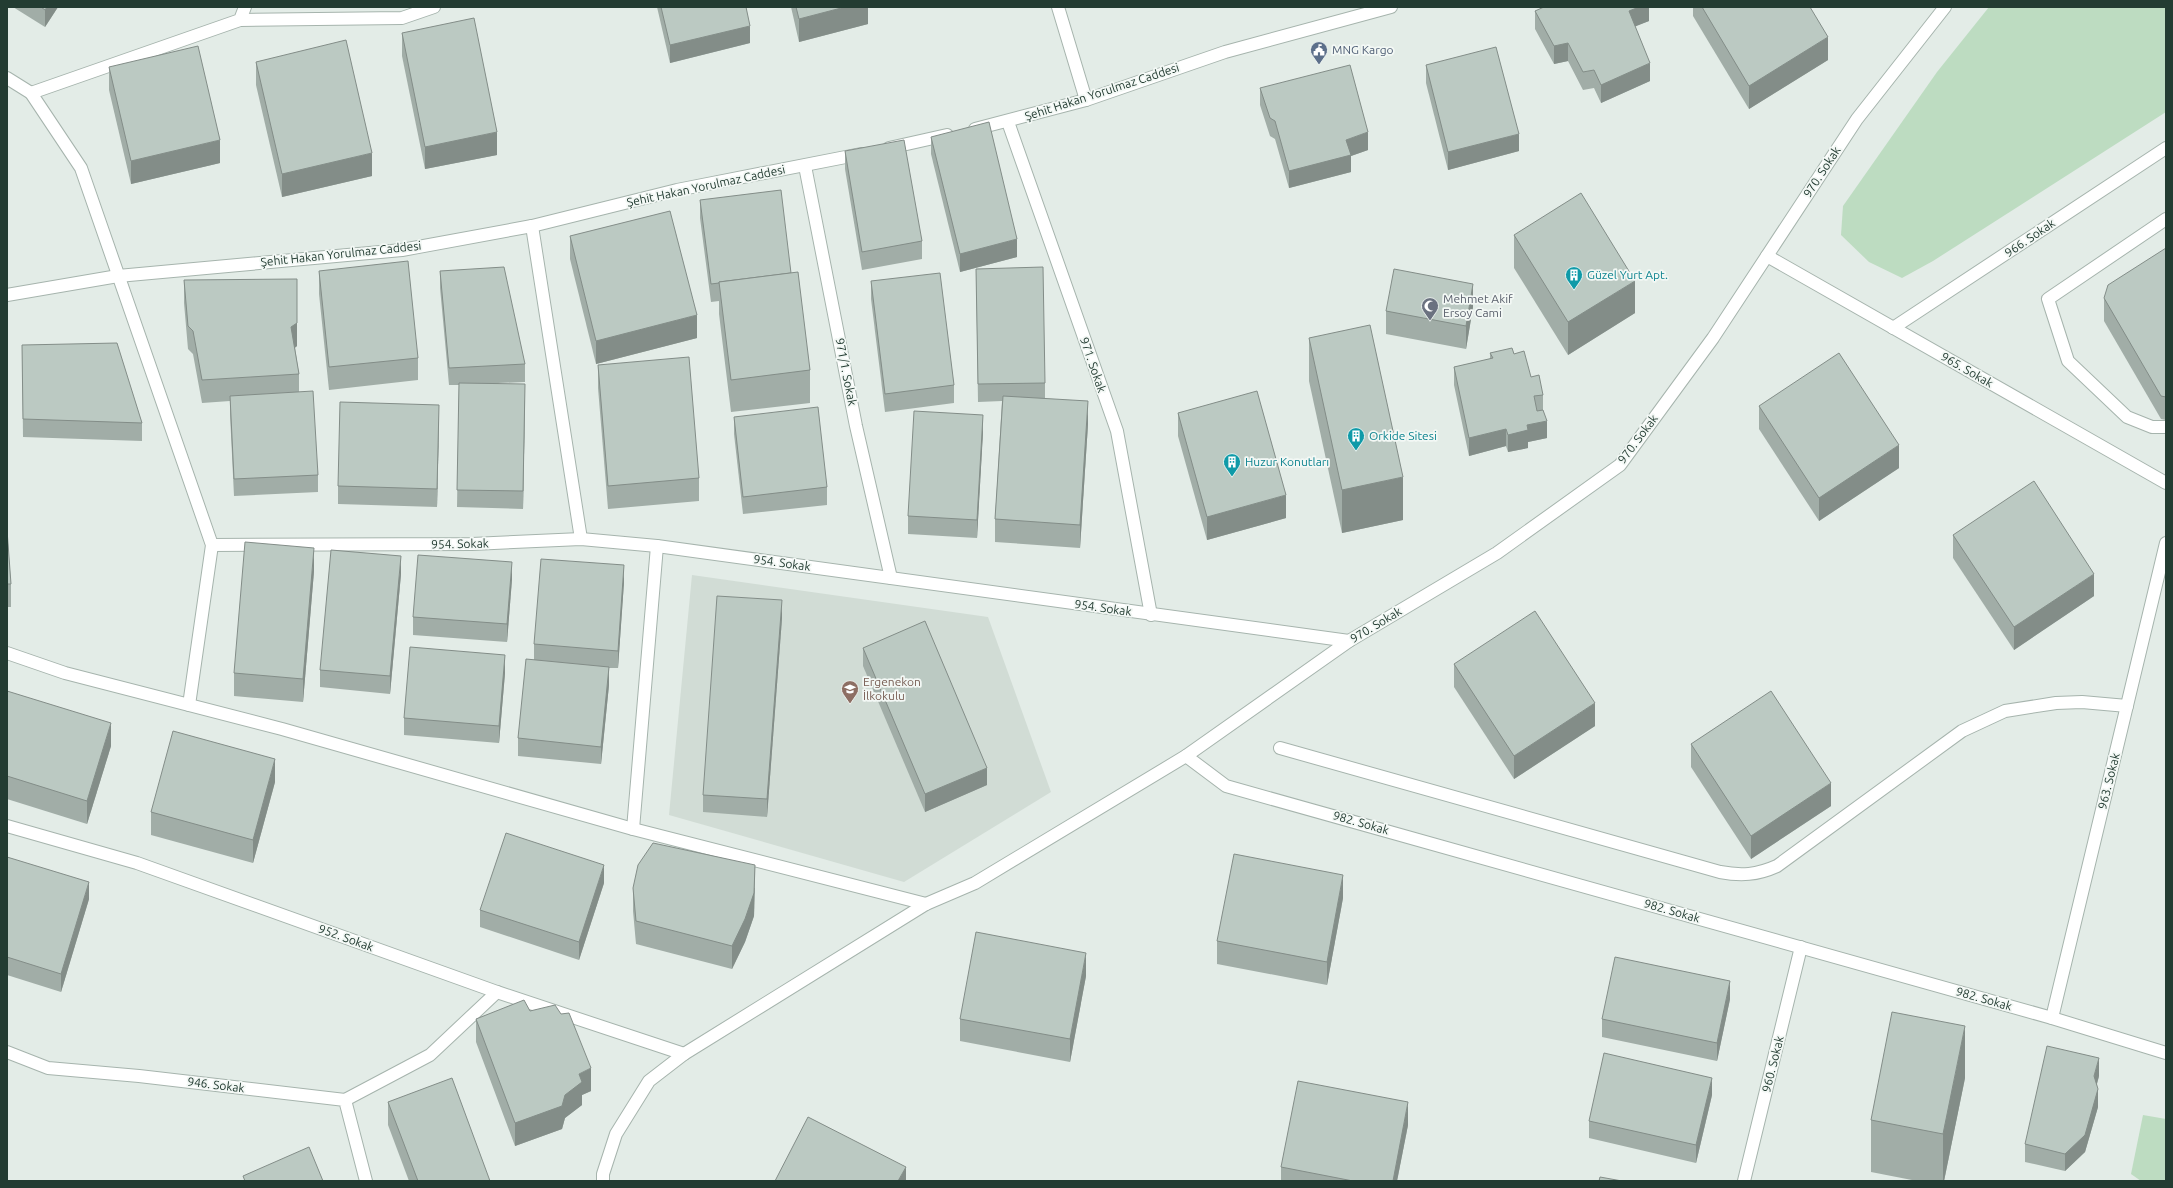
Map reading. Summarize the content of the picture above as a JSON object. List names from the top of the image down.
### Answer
{
  "streets": {
    "street": [
      "Şehit Hakan Yorulmaz Caddesi",
      "970. Sokak",
      "966. Sokak",
      "971. Sokak",
      "965. Sokak",
      "971/1. Sokak",
      "954. Sokak",
      "963. Sokak",
      "982. Sokak",
      "952. Sokak",
      "960. Sokak",
      "946. Sokak"
    ]
  },
  "crossings": [
    ["Şehit Hakan Yorulmaz Caddesi", "971. Sokak"],
    ["Şehit Hakan Yorulmaz Caddesi", "971/1. Sokak"],
    ["970. Sokak", "965. Sokak"],
    ["970. Sokak", "954. Sokak"],
    ["970. Sokak", "982. Sokak"],
    ["970. Sokak", "952. Sokak"],
    ["966. Sokak", "965. Sokak"],
    ["971. Sokak", "954. Sokak"],
    ["971/1. Sokak", "954. Sokak"],
    ["963. Sokak", "982. Sokak"],
    ["982. Sokak", "960. Sokak"]
  ],
  "places": {
    "public building": ["MNG Kargo"],
    "building": ["Güzel Yurt Apt.", "Orkide Sitesi", "Huzur Konutları"],
    "mosque": ["Mehmet Akif Ersoy Cami"],
    "school or university": ["Ergenekon İlkokulu"]
  }
}
